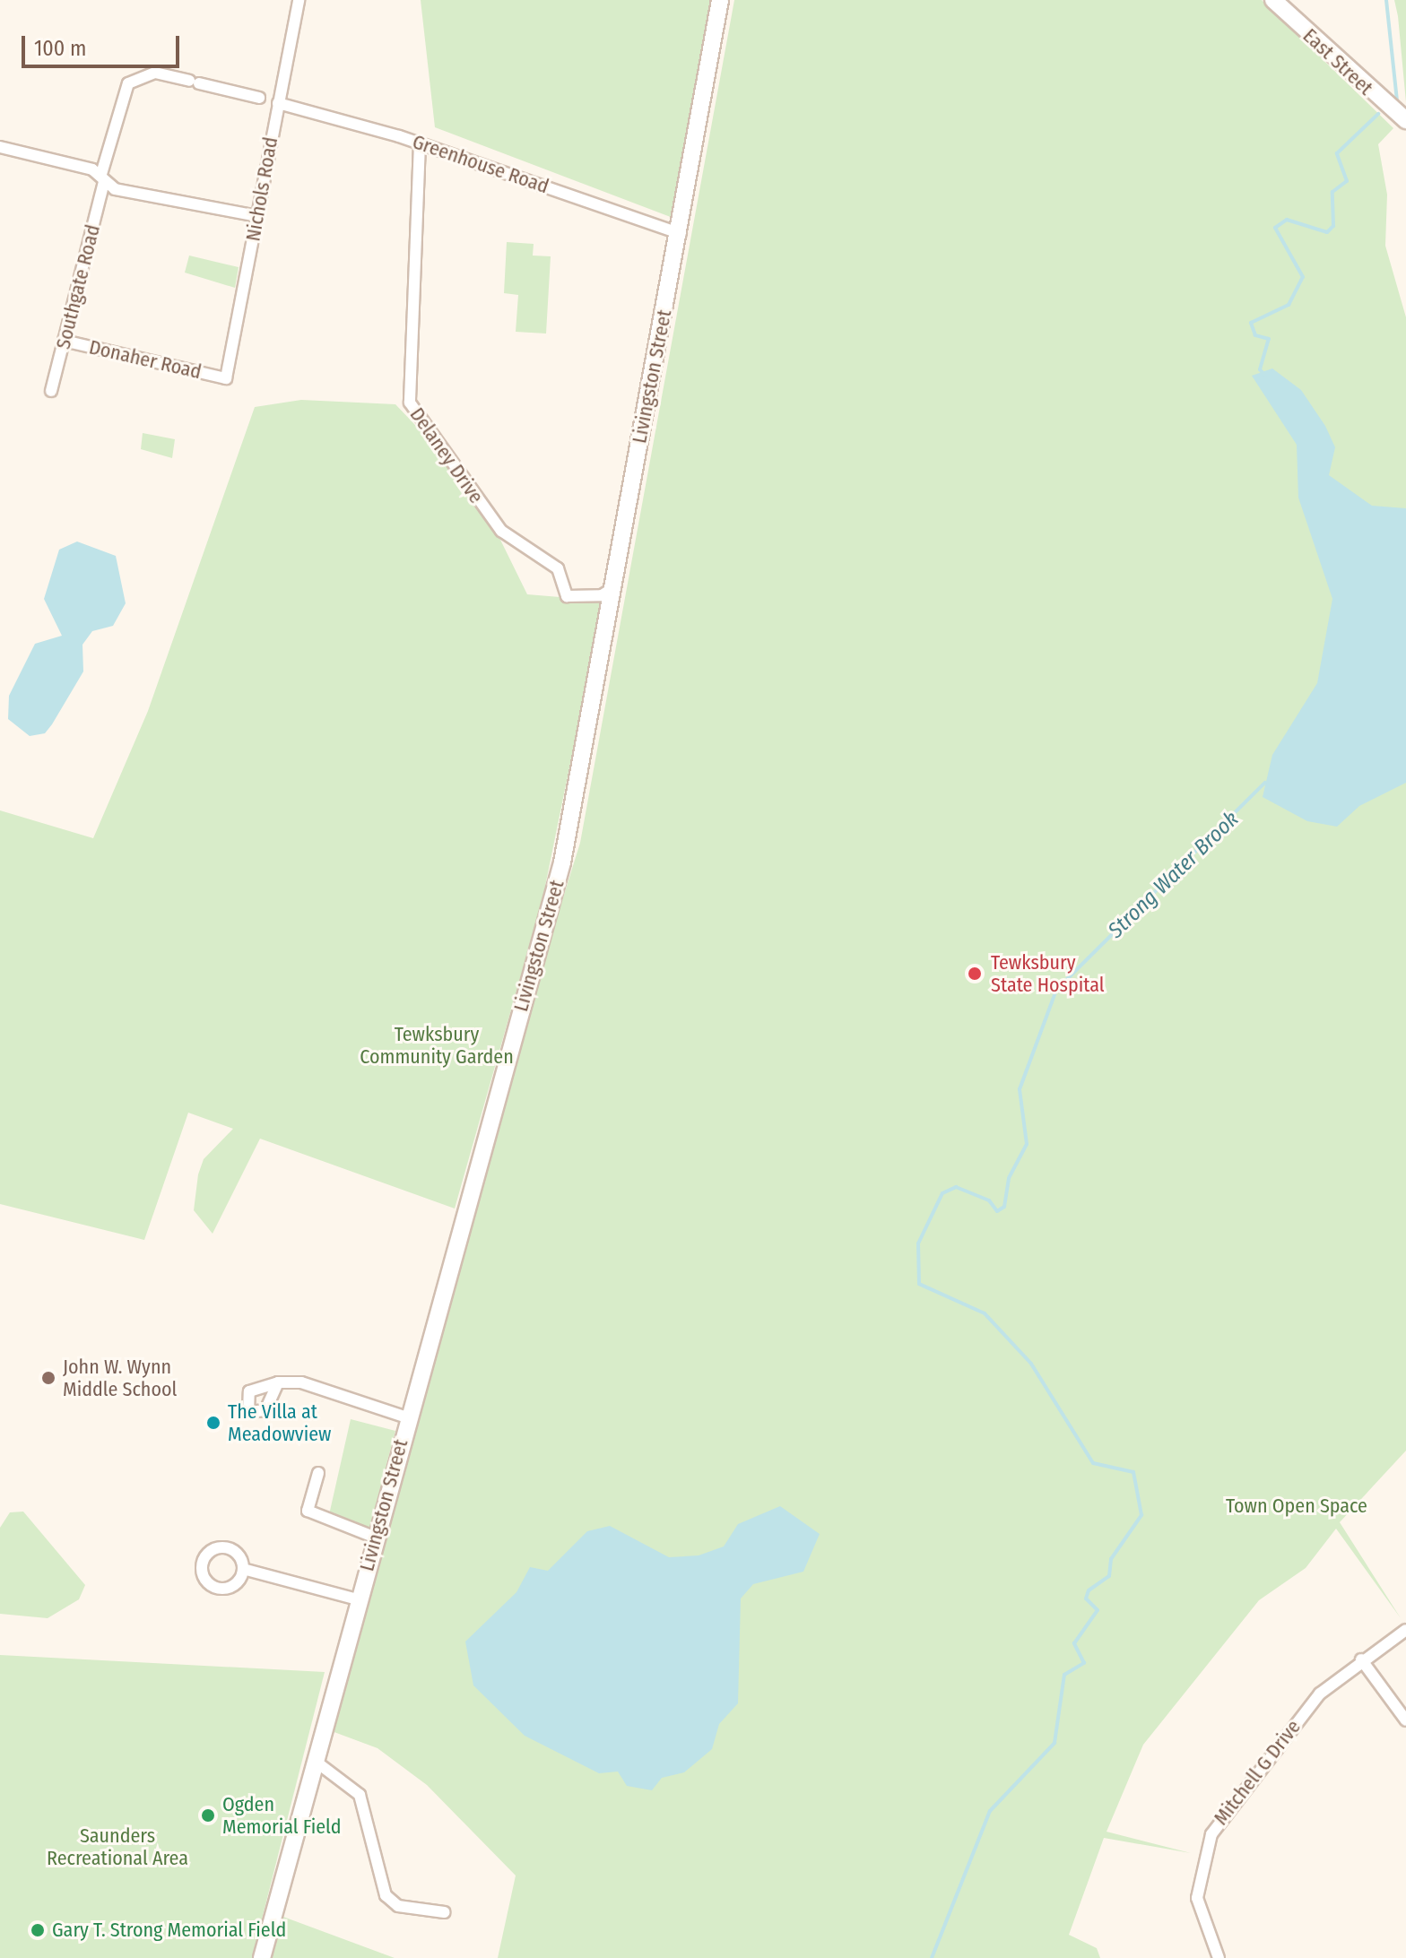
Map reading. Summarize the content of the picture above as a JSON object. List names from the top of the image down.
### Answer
{
  "streets": {
    "street": [
      "East Street",
      "Greenhouse Road",
      "Nichols Road",
      "Southgate Road",
      "Donaher Road",
      "Livingston Street",
      "Delaney Drive",
      "Mitchell G Drive"
    ]
  },
  "crossings": [
    ["Greenhouse Road", "Nichols Road"],
    ["Greenhouse Road", "Livingston Street"],
    ["Greenhouse Road", "Delaney Drive"],
    ["Nichols Road", "Donaher Road"],
    ["Southgate Road", "Donaher Road"],
    ["Livingston Street", "Delaney Drive"]
  ],
  "water": ["Strong Water Brook"],
  "parks": ["Tewksbury Community Garden", "Town Open Space", "Saunders Recreational Area"],
  "places": [
    "Tewksbury State Hospital",
    "John W. Wynn Middle School",
    "The Villa at Meadowview",
    "Ogden Memorial Field",
    "Gary T. Strong Memorial Field"
  ],
  "scale_bar": "100 m"
}
